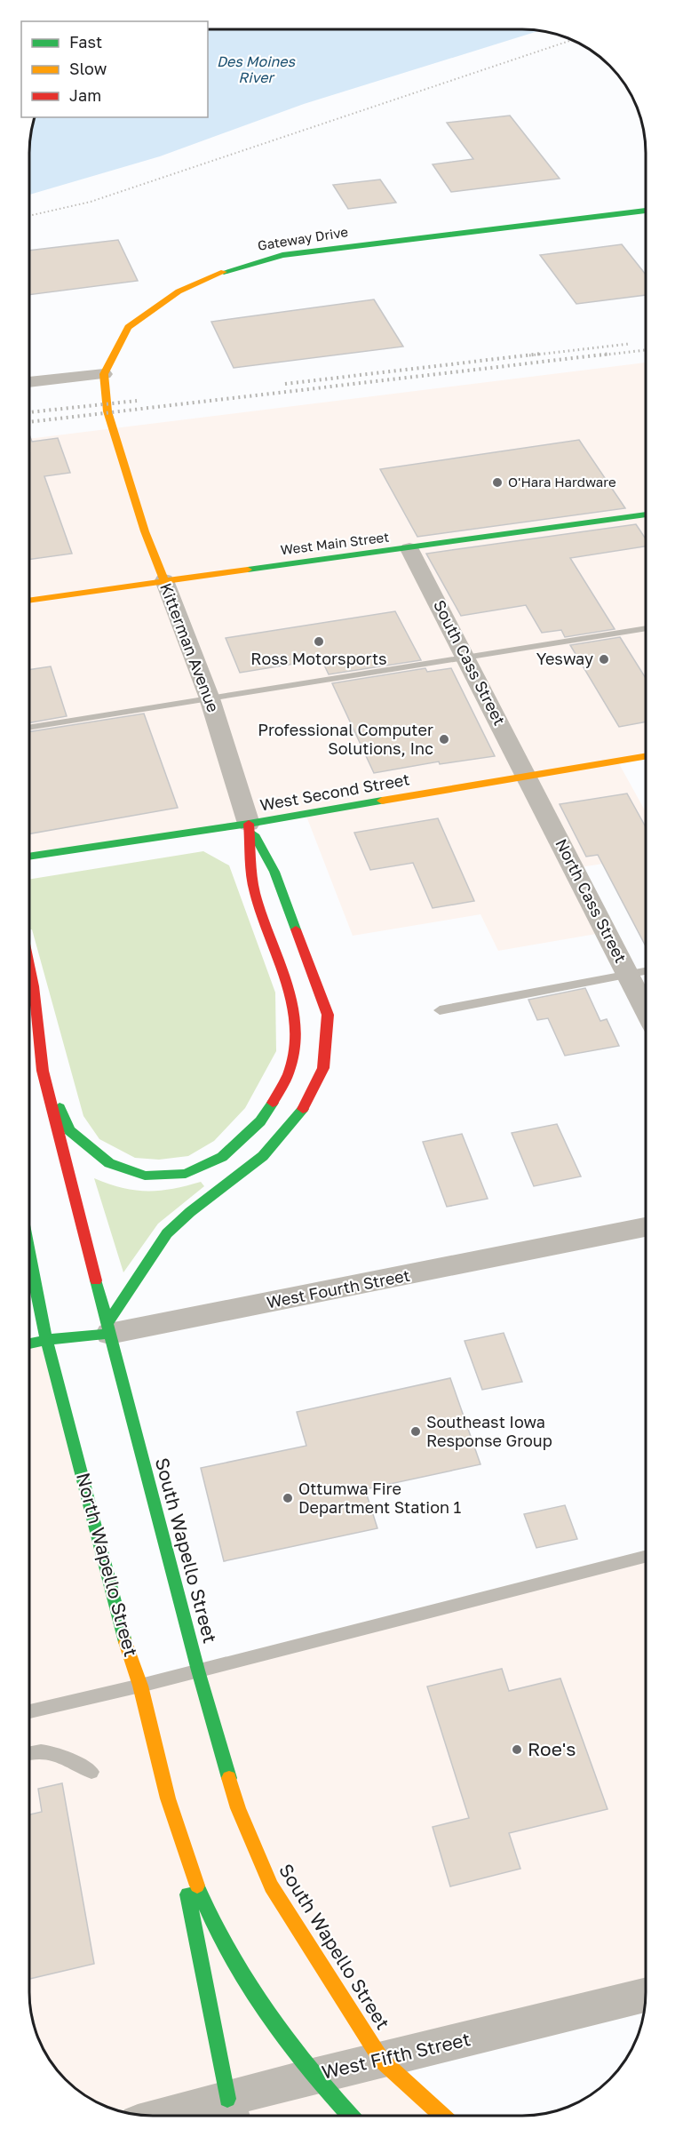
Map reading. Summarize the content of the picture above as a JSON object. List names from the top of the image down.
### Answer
{
  "streets": {
    "main road": [
      "Gateway Drive",
      "West Main Street",
      "Kitterman Avenue",
      "West Second Street",
      "West Fourth Street",
      "South Wapello Street",
      "North Wapello Street"
    ],
    "street": ["South Cass Street", "North Cass Street", "West Fifth Street"]
  },
  "crossings": [
    ["Gateway Drive", "Kitterman Avenue"],
    ["West Main Street", "Kitterman Avenue"],
    ["West Main Street", "South Cass Street"],
    ["Kitterman Avenue", "West Second Street"],
    ["South Cass Street", "West Second Street"],
    ["South Cass Street", "North Cass Street"],
    ["West Second Street", "North Cass Street"],
    ["West Fourth Street", "South Wapello Street"],
    ["West Fourth Street", "North Wapello Street"],
    ["South Wapello Street", "West Fifth Street"],
    ["North Wapello Street", "West Fifth Street"]
  ],
  "water": ["Des Moines River"],
  "places": [
    "O'Hara Hardware",
    "Ross Motorsports",
    "Yesway",
    "Professional Computer Solutions, Inc",
    "Southeast Iowa Response Group",
    "Ottumwa Fire Department Station 1",
    "Roe's"
  ],
  "legend": ["Fast", "Slow", "Jam"]
}
